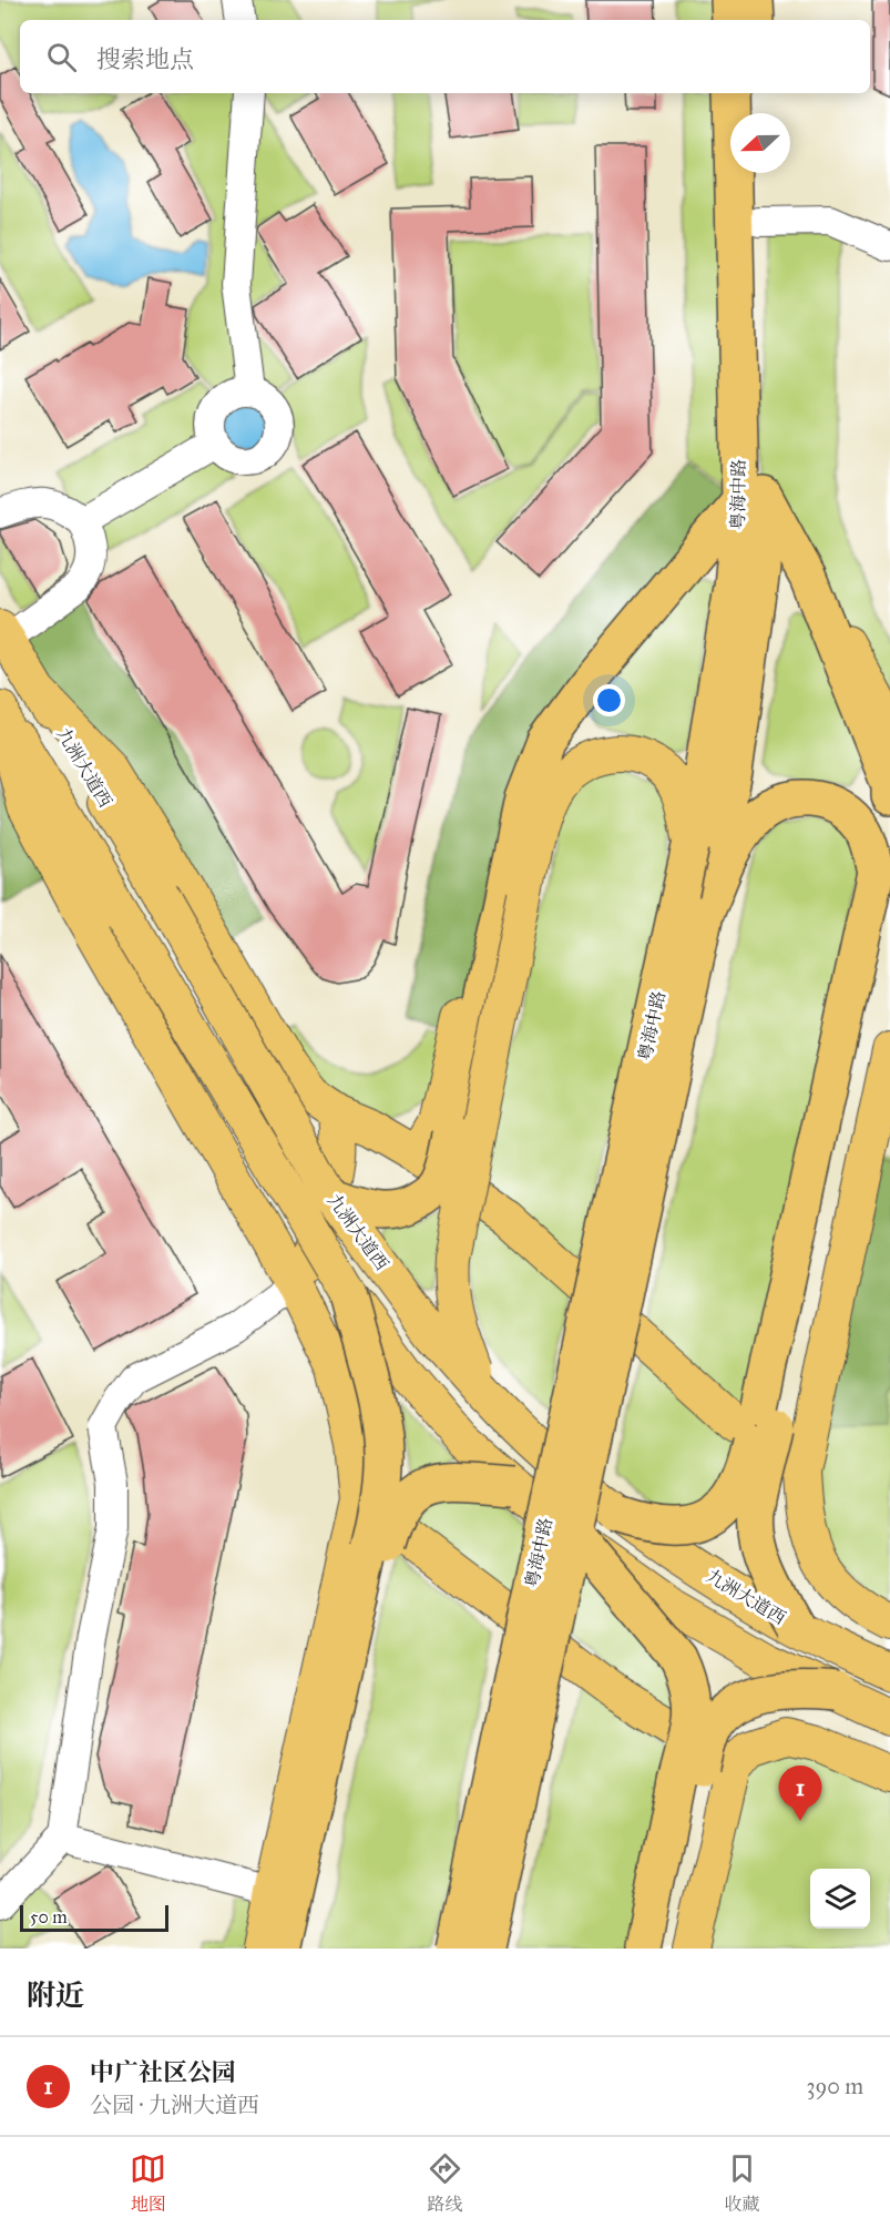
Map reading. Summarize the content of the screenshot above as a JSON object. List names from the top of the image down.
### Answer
{
  "streets": {
    "highway": ["粤海中路"],
    "main road": ["九洲大道西"]
  },
  "scale_bar": "50 m",
  "north": "left",
  "page": {
    "search": "搜索地点",
    "pins": "1",
    "scale": "50 m",
    "heading": "附近",
    "list": [
      {
        "mark": "1",
        "name": "中广社区公园",
        "note": "公园 · 九洲大道西",
        "value": "390 m"
      }
    ],
    "nav": ["地图", "路线", "收藏"]
  }
}
